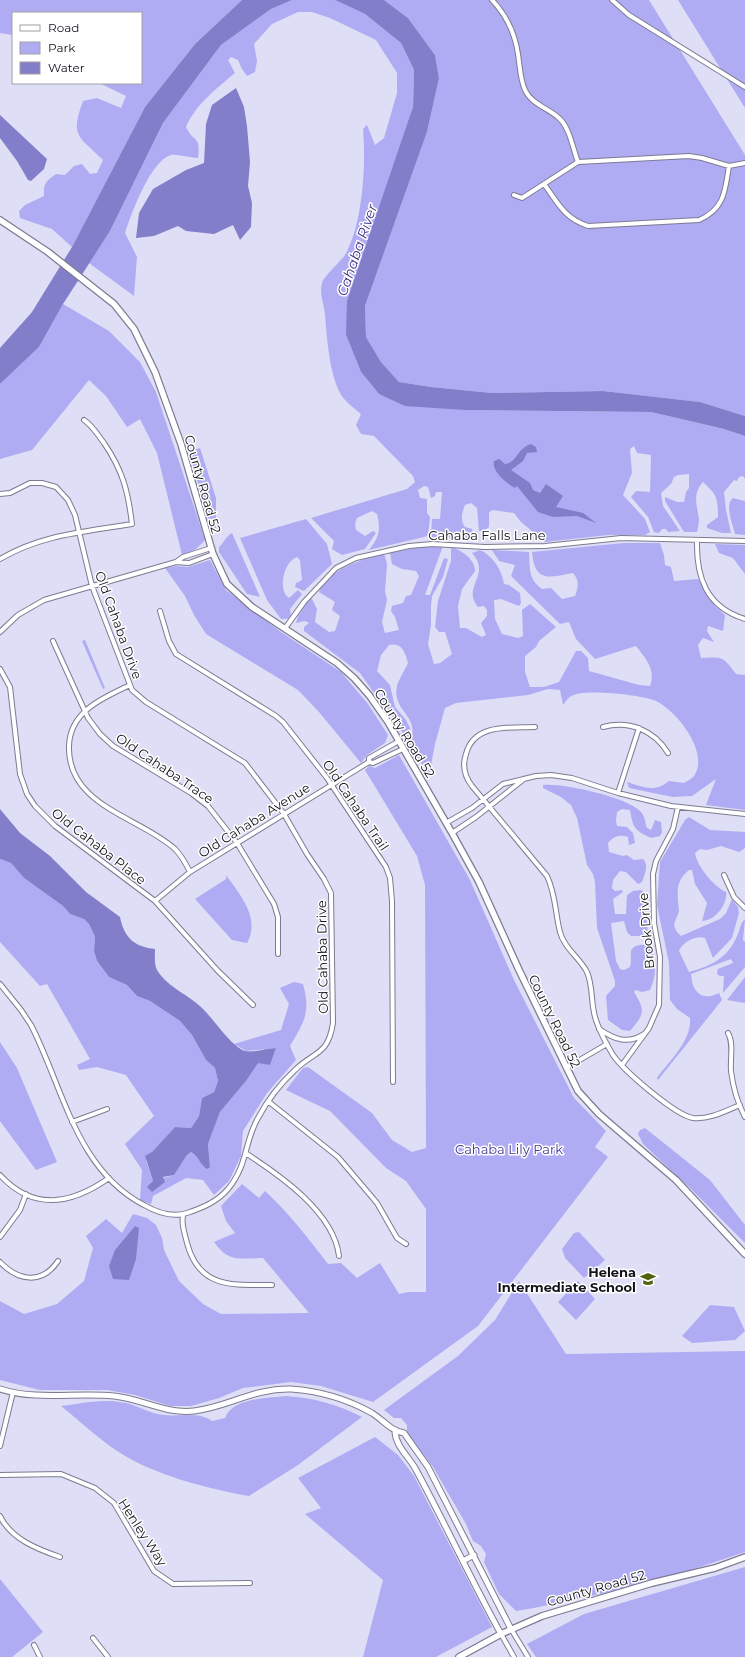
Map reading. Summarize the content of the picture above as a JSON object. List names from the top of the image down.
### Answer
{
  "streets": {
    "main road": ["County Road 52"],
    "street": [
      "Cahaba Falls Lane",
      "Old Cahaba Drive",
      "Old Cahaba Trace",
      "Old Cahaba Trail",
      "Old Cahaba Avenue",
      "Old Cahaba Place",
      "Brook Drive",
      "Henley Way"
    ]
  },
  "crossings": [
    ["County Road 52", "Cahaba Falls Lane"],
    ["County Road 52", "Old Cahaba Avenue"],
    ["Old Cahaba Drive", "Old Cahaba Avenue"],
    ["Old Cahaba Trace", "Old Cahaba Avenue"],
    ["Old Cahaba Trail", "Old Cahaba Avenue"],
    ["Old Cahaba Avenue", "Old Cahaba Place"]
  ],
  "water": ["Cahaba River"],
  "parks": ["Cahaba Lily Park"],
  "places": {
    "school or university": ["Helena Intermediate School"]
  },
  "legend": ["Road", "Park", "Water"]
}
